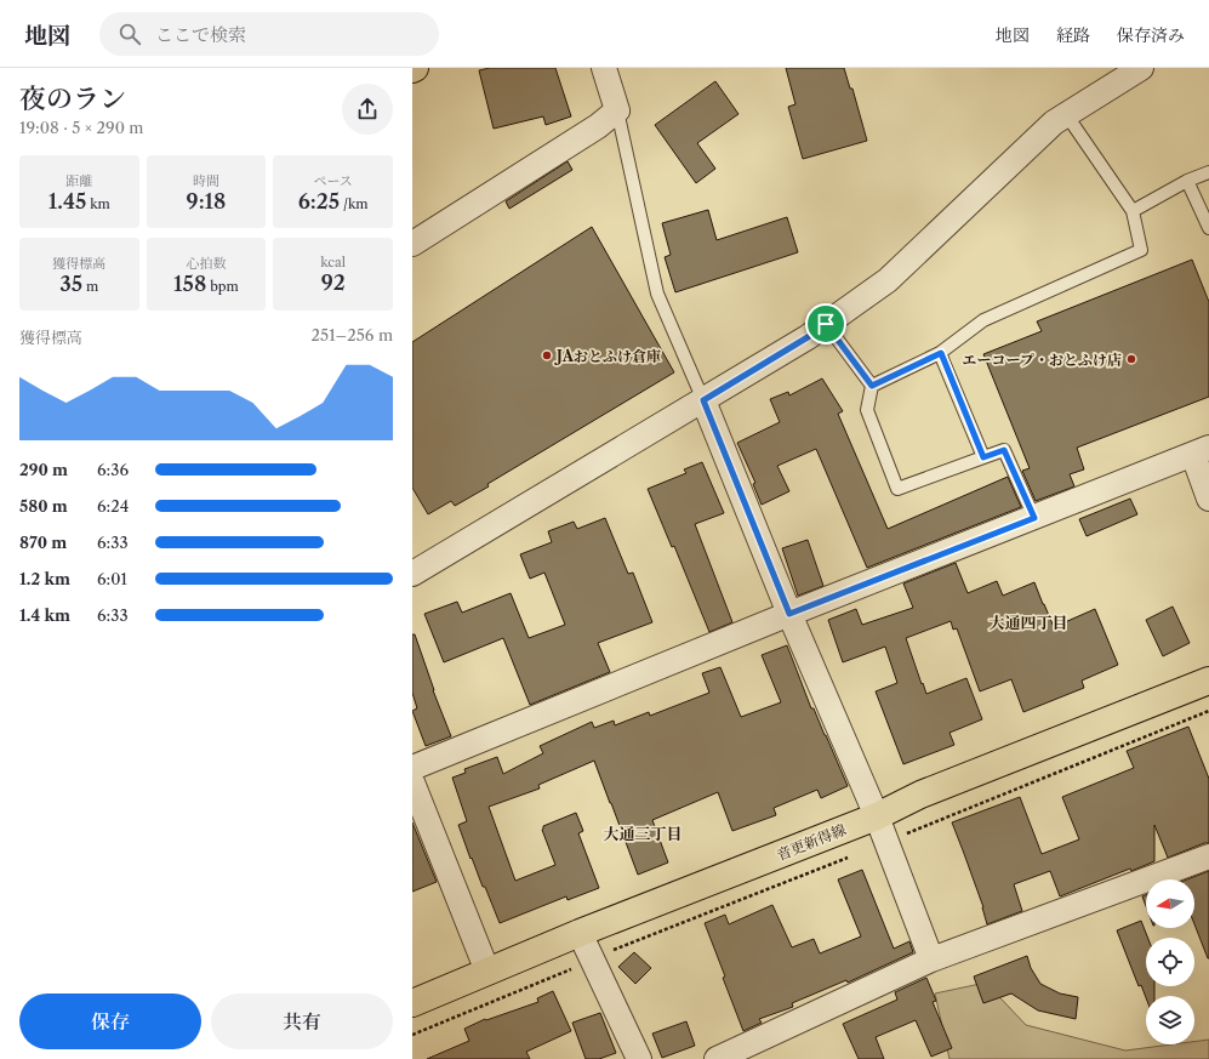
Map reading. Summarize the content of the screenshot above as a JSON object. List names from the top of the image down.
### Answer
{
  "streets": {
    "main road": ["音更新得線"]
  },
  "districts": ["大通四丁目", "大通三丁目"],
  "places": ["JAおとふけ倉庫", "エーコープ・おとふけ店"],
  "north": "left",
  "page": {
    "header": "地図",
    "search": "ここで検索",
    "nav": ["地図", "経路", "保存済み"],
    "heading": ["夜のラン", "19:08 · 5 × 290 m"],
    "stats": [
      ["距離", "1.45 km"],
      ["時間", "9:18"],
      ["ペース", "6:25 /km"],
      ["獲得標高", "35 m"],
      ["心拍数", "158 bpm"],
      ["kcal", "92"]
    ],
    "chart": ["獲得標高", "251–256 m"],
    "list": [
      {
        "name": "290 m",
        "note": "6:36"
      },
      {
        "name": "580 m",
        "note": "6:24"
      },
      {
        "name": "870 m",
        "note": "6:33"
      },
      {
        "name": "1.2 km",
        "note": "6:01"
      },
      {
        "name": "1.4 km",
        "note": "6:33"
      }
    ],
    "buttons": ["保存", "共有"]
  }
}
